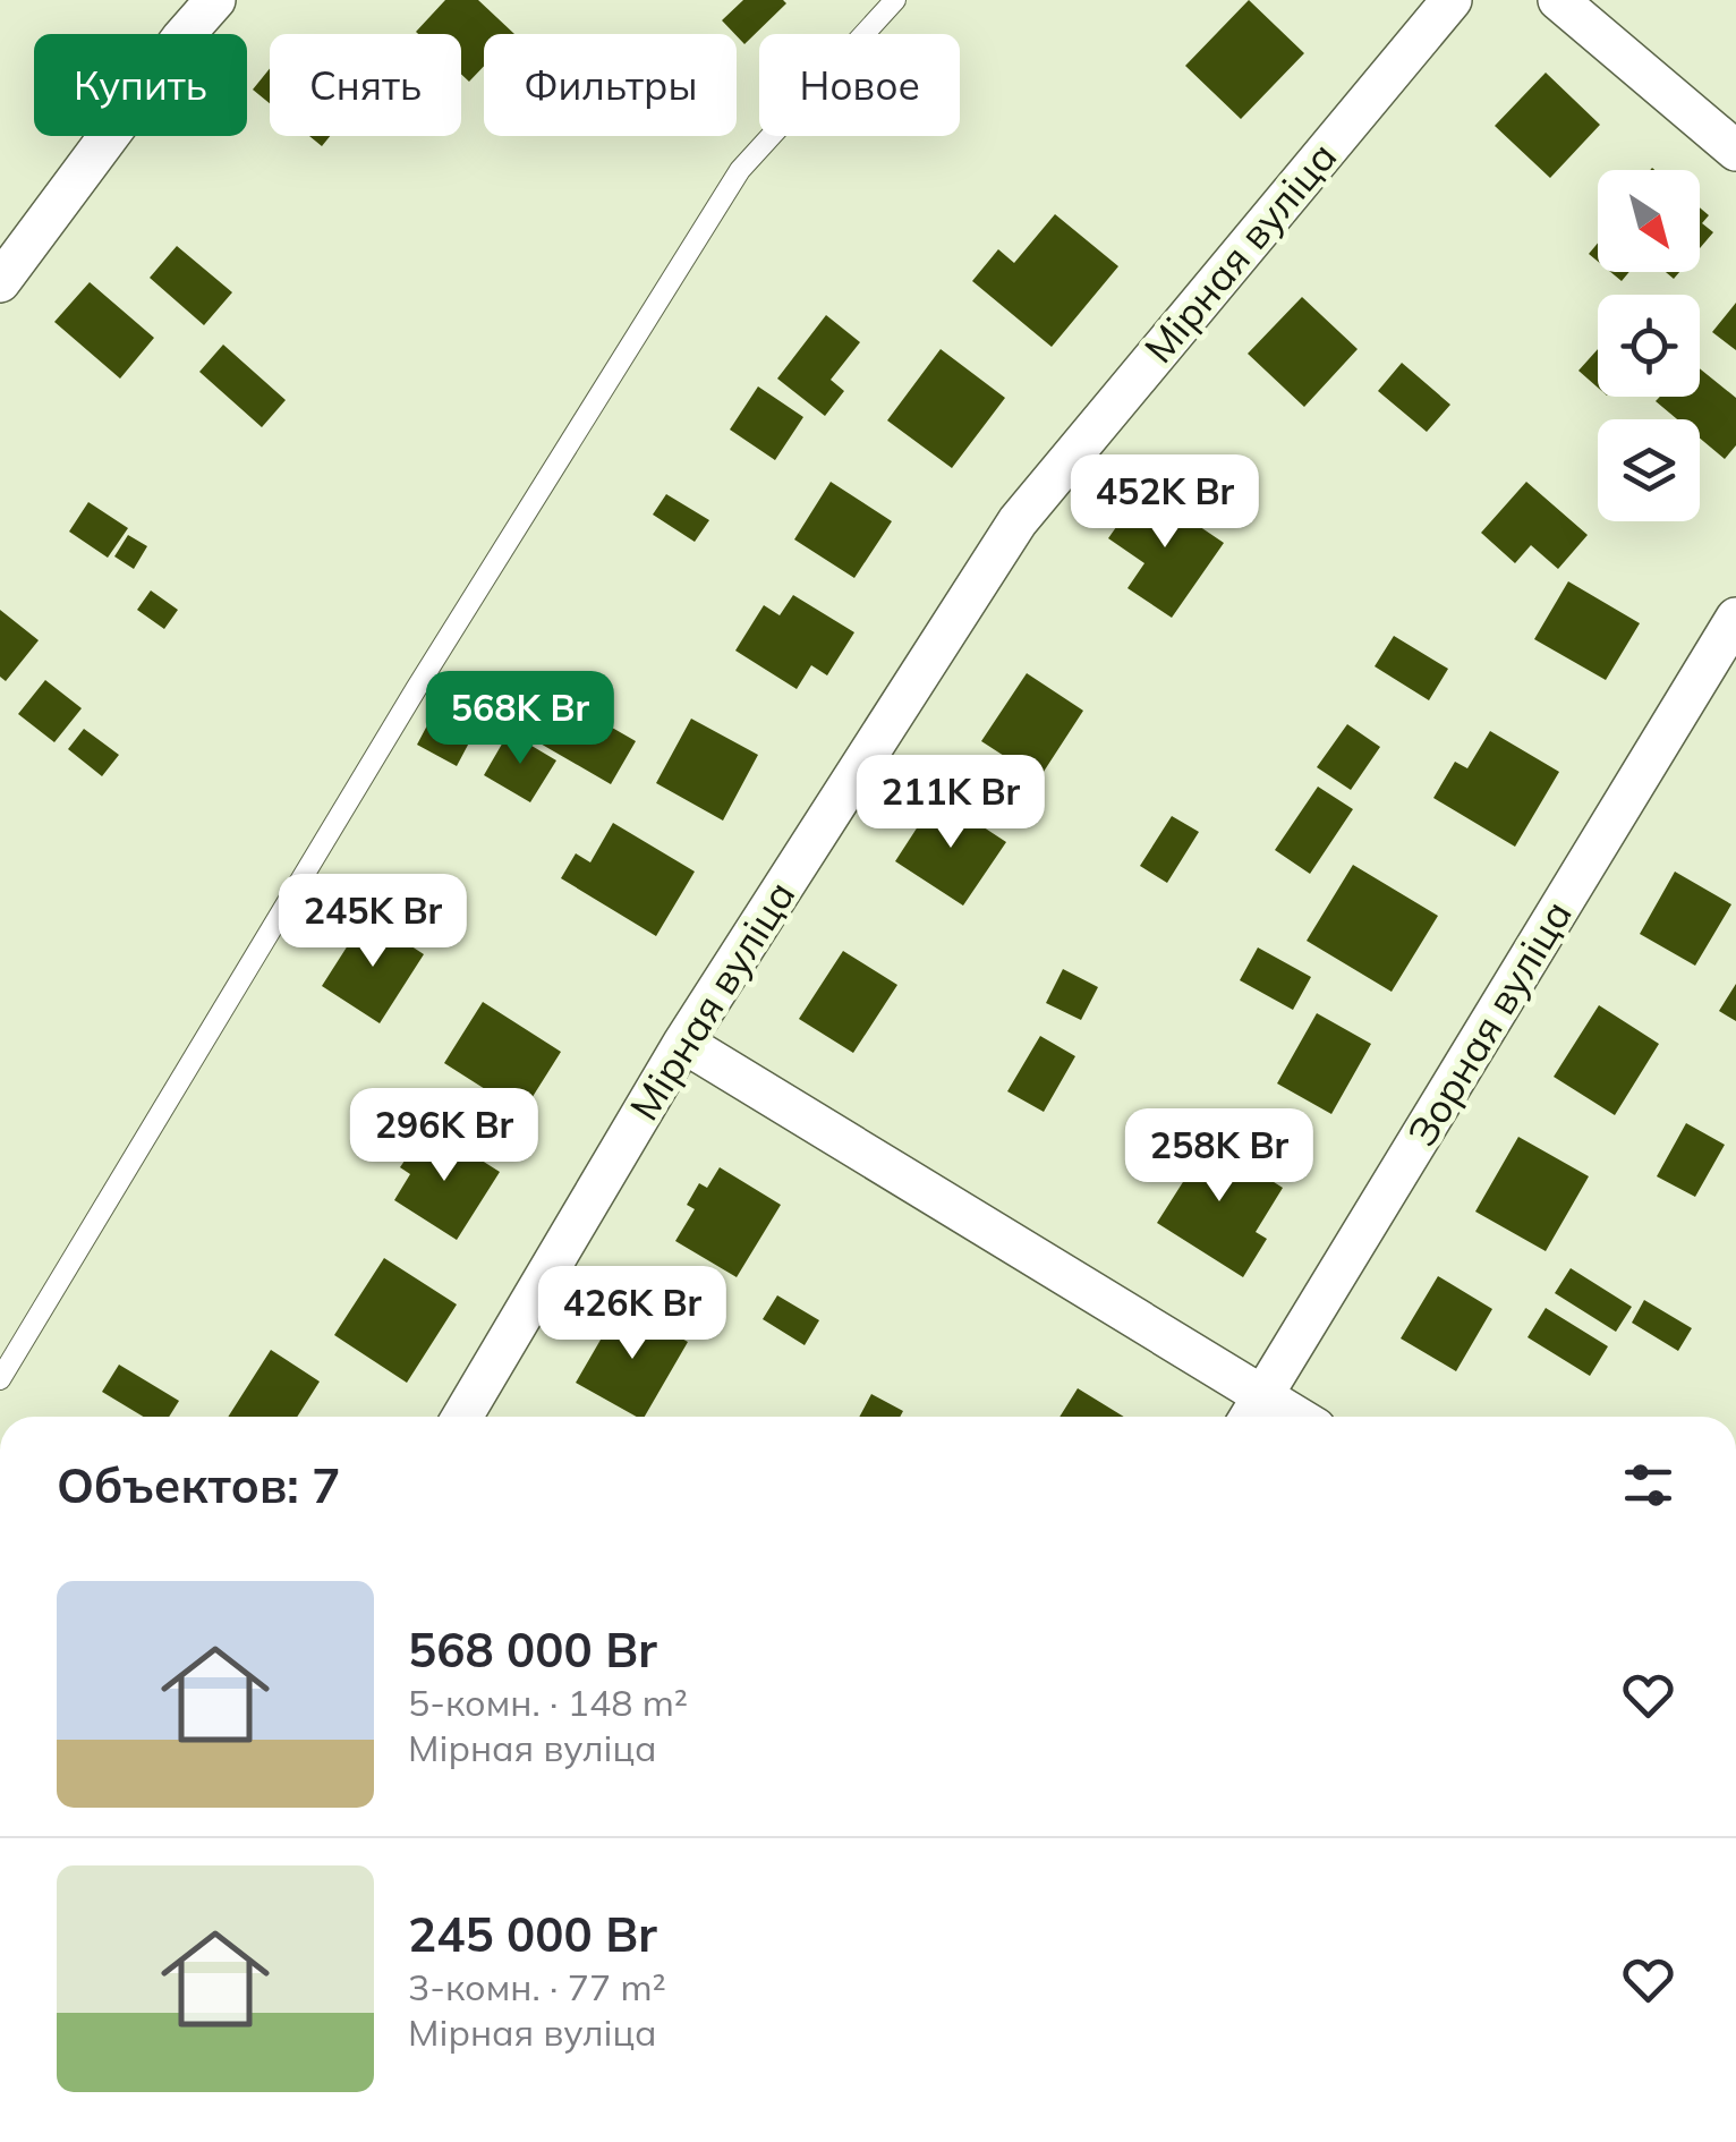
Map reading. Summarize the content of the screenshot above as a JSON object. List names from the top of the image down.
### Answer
{
  "streets": {
    "street": ["Мірная вуліца", "Зорная вуліца"]
  },
  "north": "bottom right",
  "page": {
    "chip": [
      "Купить",
      "Снять",
      "Фильтры",
      "Новое"
    ],
    "price": [
      "452K Br",
      "568K Br",
      "211K Br",
      "245K Br",
      "296K Br",
      "258K Br",
      "426K Br"
    ],
    "heading": "Объектов: 7",
    "list": [
      {
        "name": "568 000 Br",
        "note": "5-комн. · 148 m² · Мірная вуліца"
      },
      {
        "name": "245 000 Br",
        "note": "3-комн. · 77 m² · Мірная вуліца"
      }
    ]
  }
}
